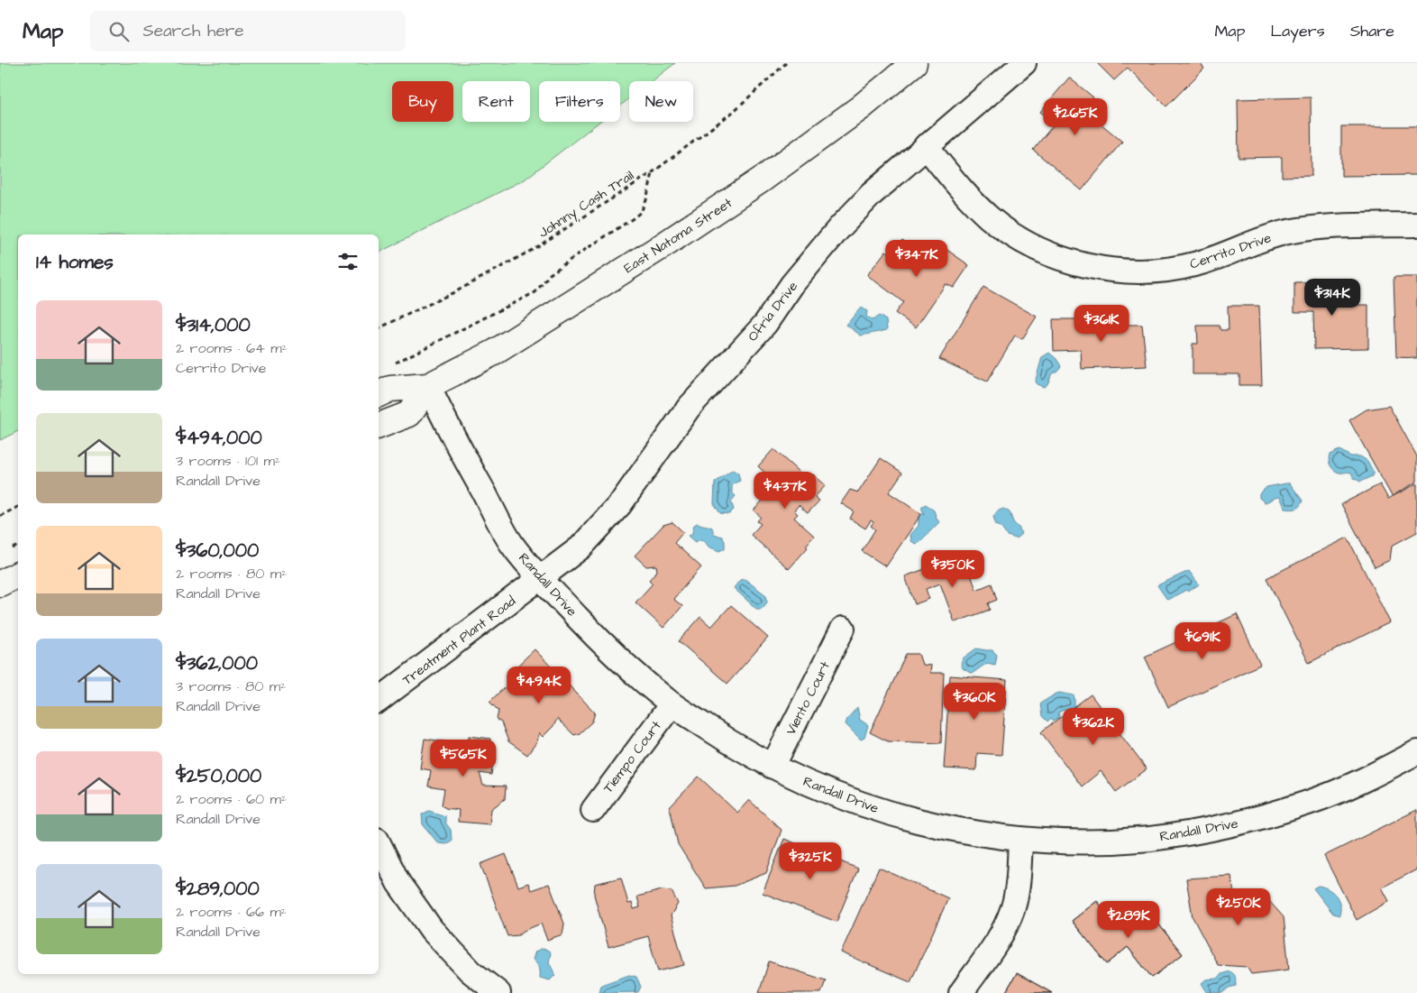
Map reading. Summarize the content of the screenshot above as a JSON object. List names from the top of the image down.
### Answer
{
  "streets": {
    "main road": ["East Natoma Street"],
    "street": [
      "Cerrito Drive",
      "Ofria Drive",
      "Randall Drive",
      "Treatment Plant Road",
      "Viento Court",
      "Tiempo Court"
    ],
    "path": ["Johnny Cash Trail"]
  },
  "crossings": [
    ["East Natoma Street", "Randall Drive"],
    ["Cerrito Drive", "Ofria Drive"],
    ["Ofria Drive", "Randall Drive"],
    ["Ofria Drive", "Treatment Plant Road"],
    ["Randall Drive", "Treatment Plant Road"],
    ["Randall Drive", "Viento Court"],
    ["Randall Drive", "Tiempo Court"]
  ],
  "page": {
    "header": "Map",
    "search": "Search here",
    "nav": ["Map", "Layers", "Share"],
    "chip": [
      "Buy",
      "Rent",
      "Filters",
      "New"
    ],
    "price": [
      "$265K",
      "$347K",
      "$314K",
      "$361K",
      "$437K",
      "$350K",
      "$691K",
      "$494K",
      "$360K",
      "$362K",
      "$565K",
      "$325K",
      "$250K",
      "$289K"
    ],
    "heading": "14 homes",
    "list": [
      {
        "name": "$314,000",
        "note": "2 rooms · 64 m² · Cerrito Drive"
      },
      {
        "name": "$494,000",
        "note": "3 rooms · 101 m² · Randall Drive"
      },
      {
        "name": "$360,000",
        "note": "2 rooms · 80 m² · Randall Drive"
      },
      {
        "name": "$362,000",
        "note": "3 rooms · 80 m² · Randall Drive"
      },
      {
        "name": "$250,000",
        "note": "2 rooms · 60 m² · Randall Drive"
      },
      {
        "name": "$289,000",
        "note": "2 rooms · 66 m² · Randall Drive"
      }
    ]
  }
}
